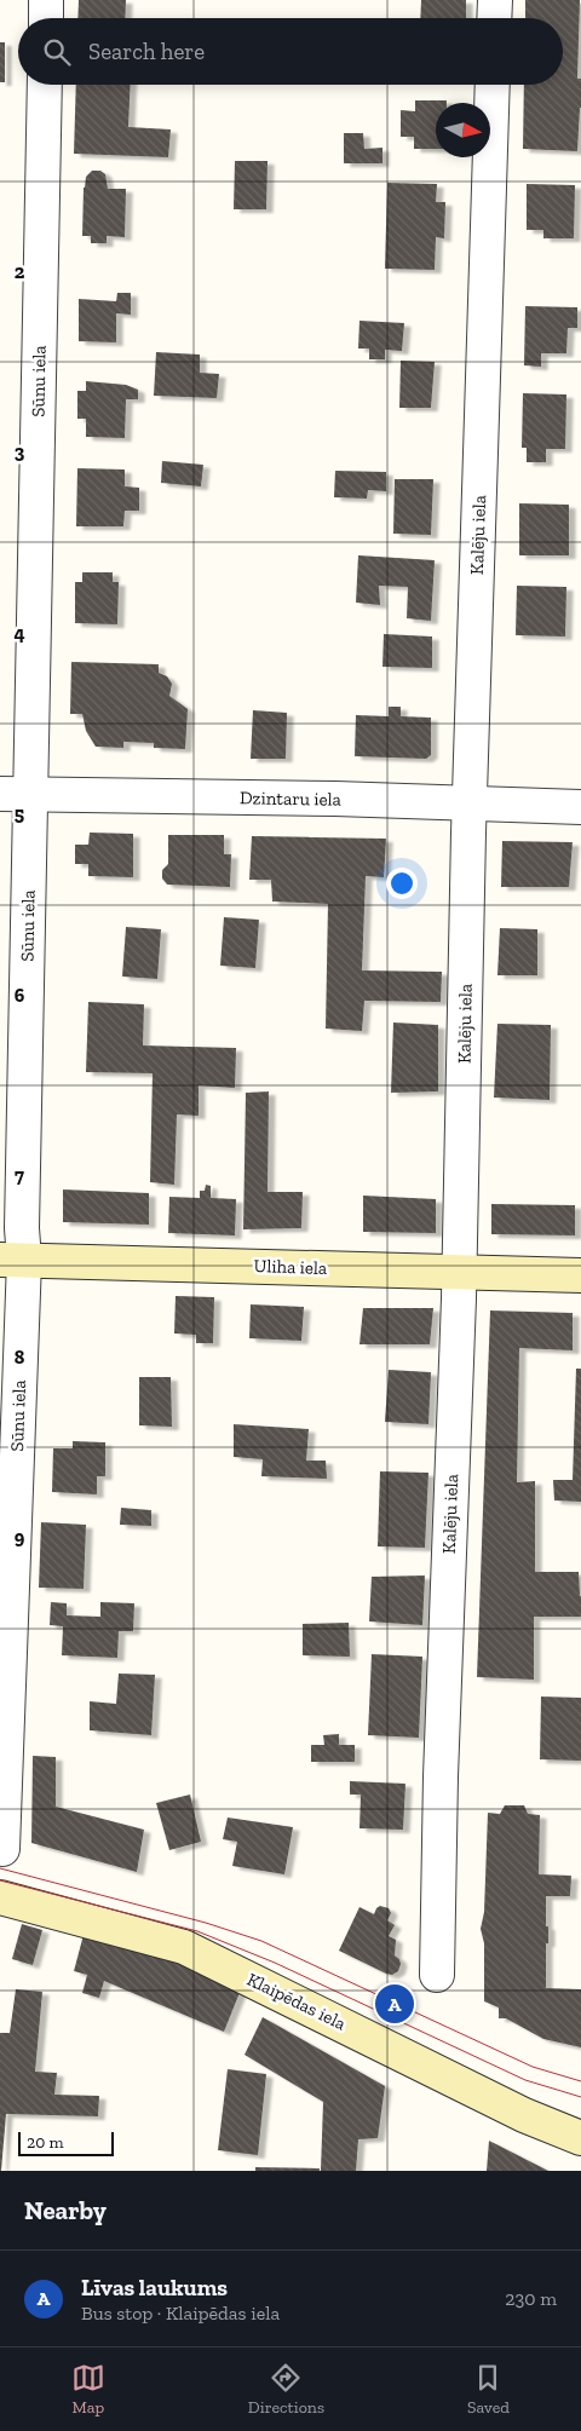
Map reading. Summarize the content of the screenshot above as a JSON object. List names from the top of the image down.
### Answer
{
  "streets": {
    "street": [
      "Sūnu iela",
      "Kalēju iela",
      "Dzintaru iela",
      "Uliha iela",
      "Klaipēdas iela"
    ]
  },
  "crossings": [
    ["Sūnu iela", "Dzintaru iela"],
    ["Sūnu iela", "Uliha iela"],
    ["Kalēju iela", "Dzintaru iela"],
    ["Kalēju iela", "Uliha iela"]
  ],
  "scale_bar": "20 m",
  "north": "right",
  "page": {
    "search": "Search here",
    "pins": "A",
    "scale": "20 m",
    "heading": "Nearby",
    "list": [
      {
        "mark": "A",
        "name": "Līvas laukums",
        "note": "Bus stop · Klaipēdas iela",
        "value": "230 m"
      }
    ],
    "nav": ["Map", "Directions", "Saved"]
  },
  "grid": {
    "rows": [
      "2",
      "3",
      "4",
      "5",
      "6",
      "7",
      "8",
      "9"
    ]
  }
}
